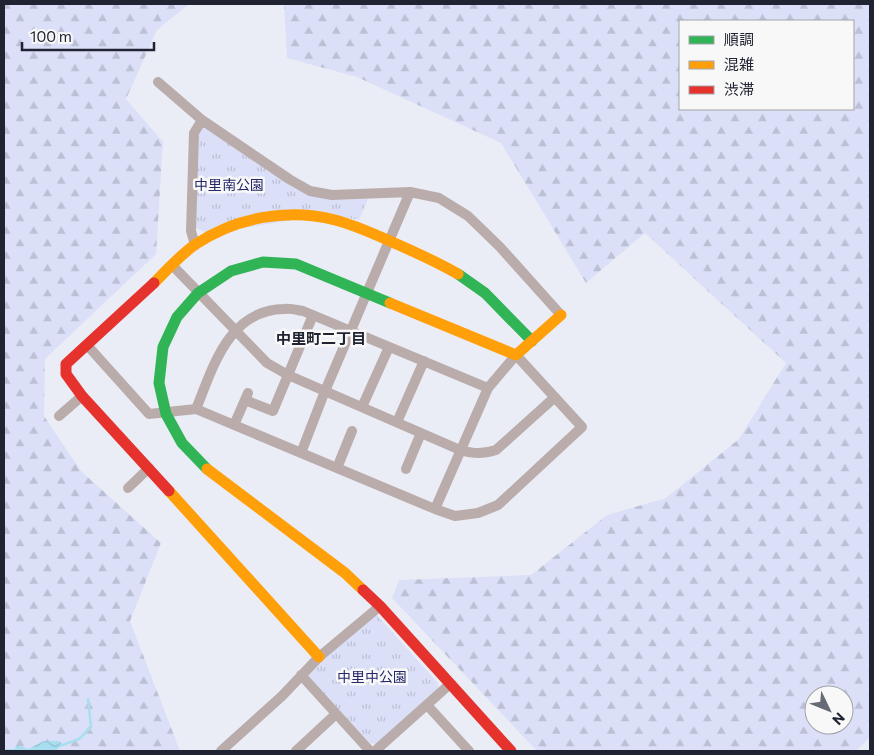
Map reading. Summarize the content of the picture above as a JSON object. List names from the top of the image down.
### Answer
{
  "districts": ["中里町二丁目"],
  "parks": ["中里南公園", "中里中公園"],
  "legend": ["順調", "混雑", "渋滞"],
  "scale_bar": "100 m",
  "north": "bottom right"
}
